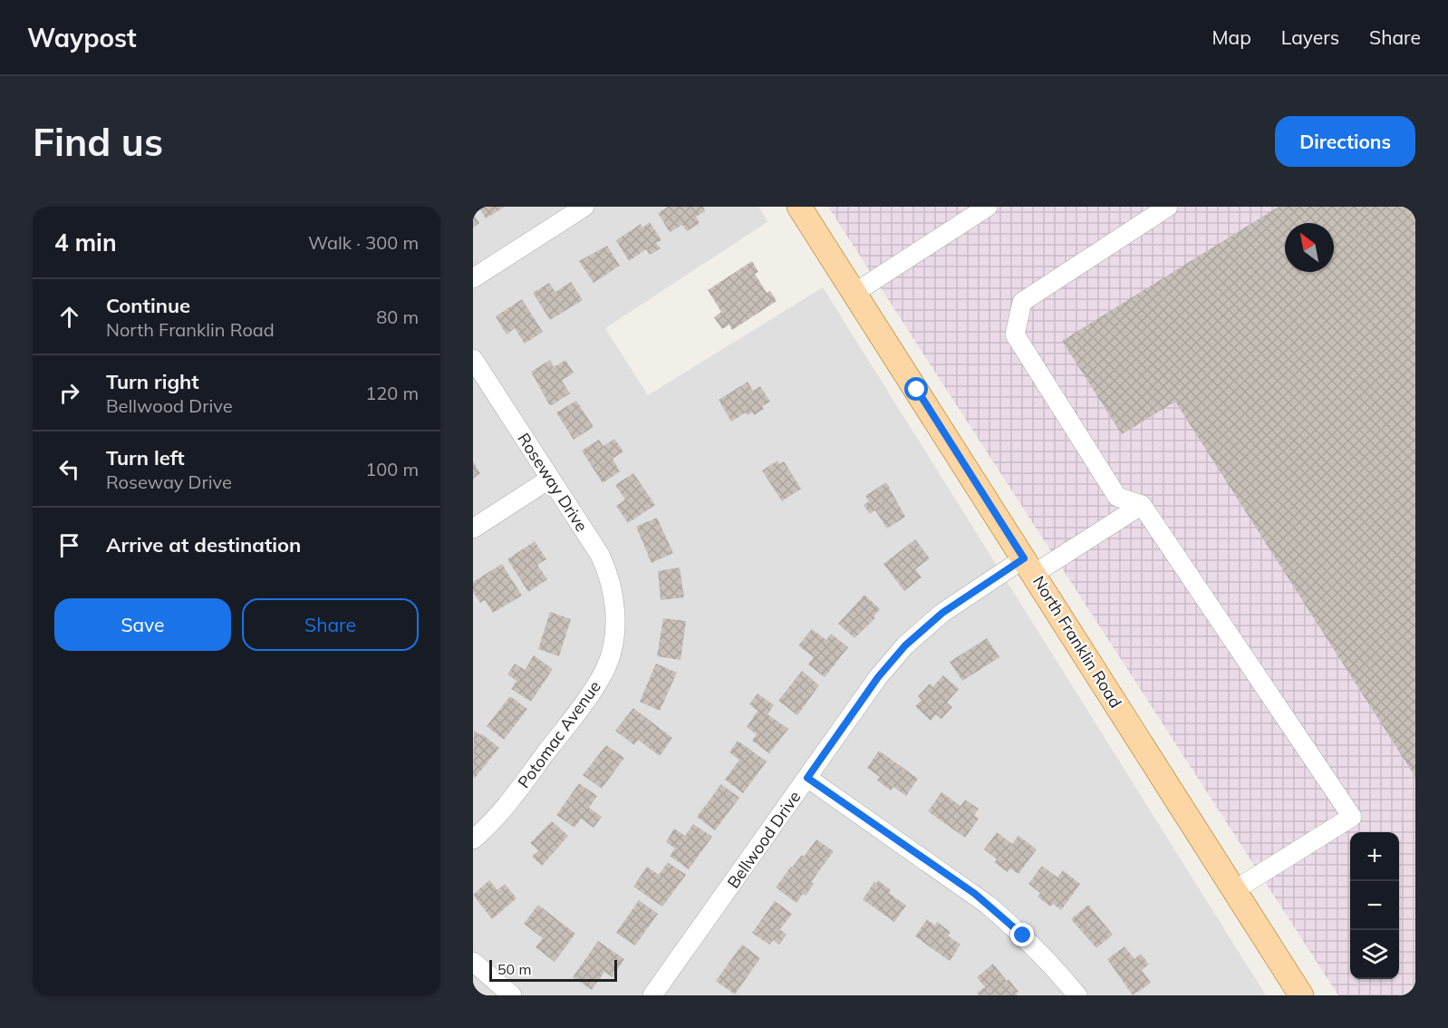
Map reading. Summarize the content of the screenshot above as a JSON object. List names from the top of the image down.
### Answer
{
  "streets": {
    "main road": ["North Franklin Road"],
    "street": ["Roseway Drive", "Potomac Avenue", "Bellwood Drive"]
  },
  "crossings": [
    ["Roseway Drive", "Potomac Avenue"],
    ["North Franklin Road", "Bellwood Drive"]
  ],
  "scale_bar": "50 m",
  "north": "top left",
  "page": {
    "header": "Waypost",
    "nav": ["Map", "Layers", "Share"],
    "buttons": [
      "Directions",
      ["Save", "Share"]
    ],
    "title": "Find us",
    "heading": ["4 min", "Walk · 300 m"],
    "list": [
      ["Continue", "North Franklin Road", "80 m"],
      ["Turn right", "Bellwood Drive", "120 m"],
      ["Turn left", "Roseway Drive", "100 m"],
      "Arrive at destination"
    ],
    "map_buttons": ["+", "−"],
    "scale": "50 m"
  }
}
